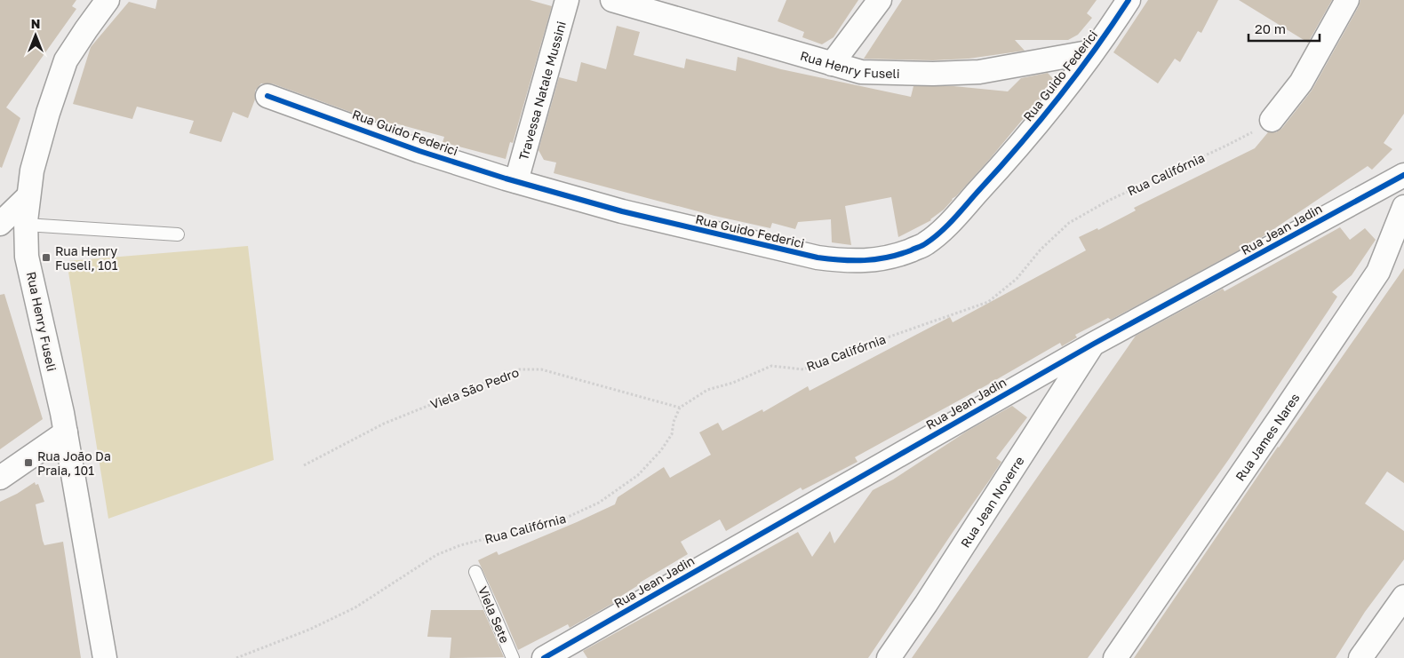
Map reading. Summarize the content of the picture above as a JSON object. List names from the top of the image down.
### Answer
{
  "streets": {
    "street": [
      "Rua Henry Fuseli",
      "Rua Guido Federici",
      "Travessa Natale Mussini",
      "Rua Jean Jadin",
      "Rua James Nares",
      "Rua Jean Noverre"
    ],
    "lane": ["Viela Sete"],
    "path": ["Rua Califórnia", "Viela São Pedro"]
  },
  "crossings": [
    ["Rua Henry Fuseli", "Rua Guido Federici"],
    ["Rua Guido Federici", "Travessa Natale Mussini"],
    ["Rua Califórnia", "Viela São Pedro"],
    ["Rua Jean Jadin", "Rua Jean Noverre"]
  ],
  "places": {
    "transit": ["Rua Henry Fuseli, 101", "Rua João Da Praia, 101"]
  },
  "scale_bar": "20 m",
  "north": "top"
}
